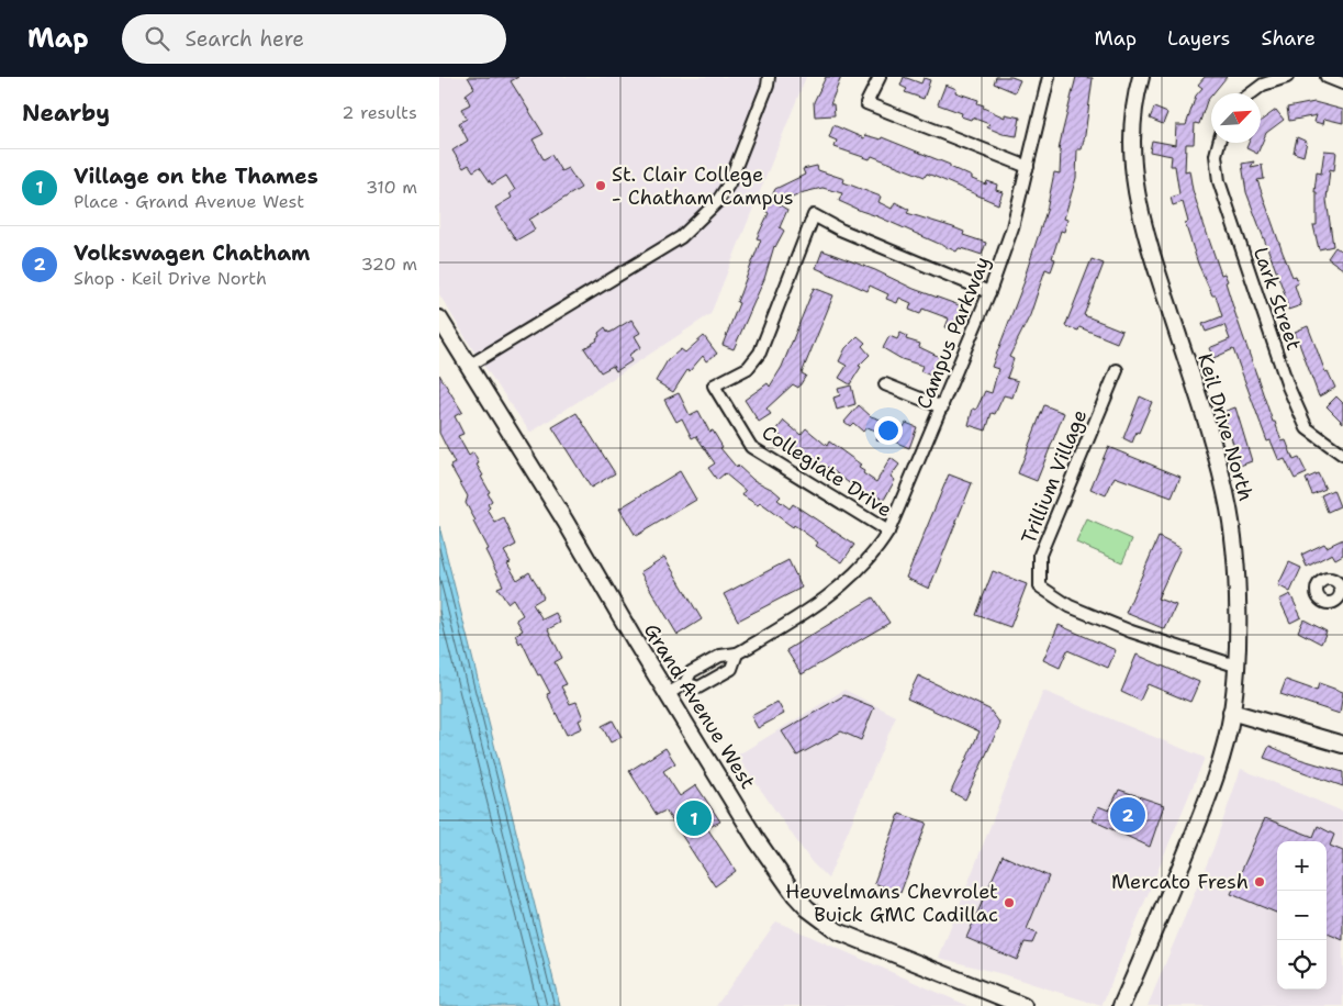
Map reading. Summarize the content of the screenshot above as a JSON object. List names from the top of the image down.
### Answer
{
  "streets": {
    "street": [
      "Lark Street",
      "Campus Parkway",
      "Keil Drive North",
      "Collegiate Drive",
      "Trillium Village",
      "Grand Avenue West"
    ]
  },
  "crossings": [
    ["Campus Parkway", "Collegiate Drive"],
    ["Campus Parkway", "Grand Avenue West"],
    ["Keil Drive North", "Trillium Village"]
  ],
  "places": ["St. Clair College - Chatham Campus", "Mercato Fresh", "Heuvelmans Chevrolet Buick GMC Cadillac"],
  "north": "top right",
  "page": {
    "header": "Map",
    "search": "Search here",
    "nav": ["Map", "Layers", "Share"],
    "heading": ["Nearby", "2 results"],
    "list": [
      {
        "mark": "1",
        "name": "Village on the Thames",
        "note": "Place · Grand Avenue West",
        "value": "310 m"
      },
      {
        "mark": "2",
        "name": "Volkswagen Chatham",
        "note": "Shop · Keil Drive North",
        "value": "320 m"
      }
    ],
    "pins": ["2", "1"],
    "map_buttons": ["+", "−"]
  }
}
